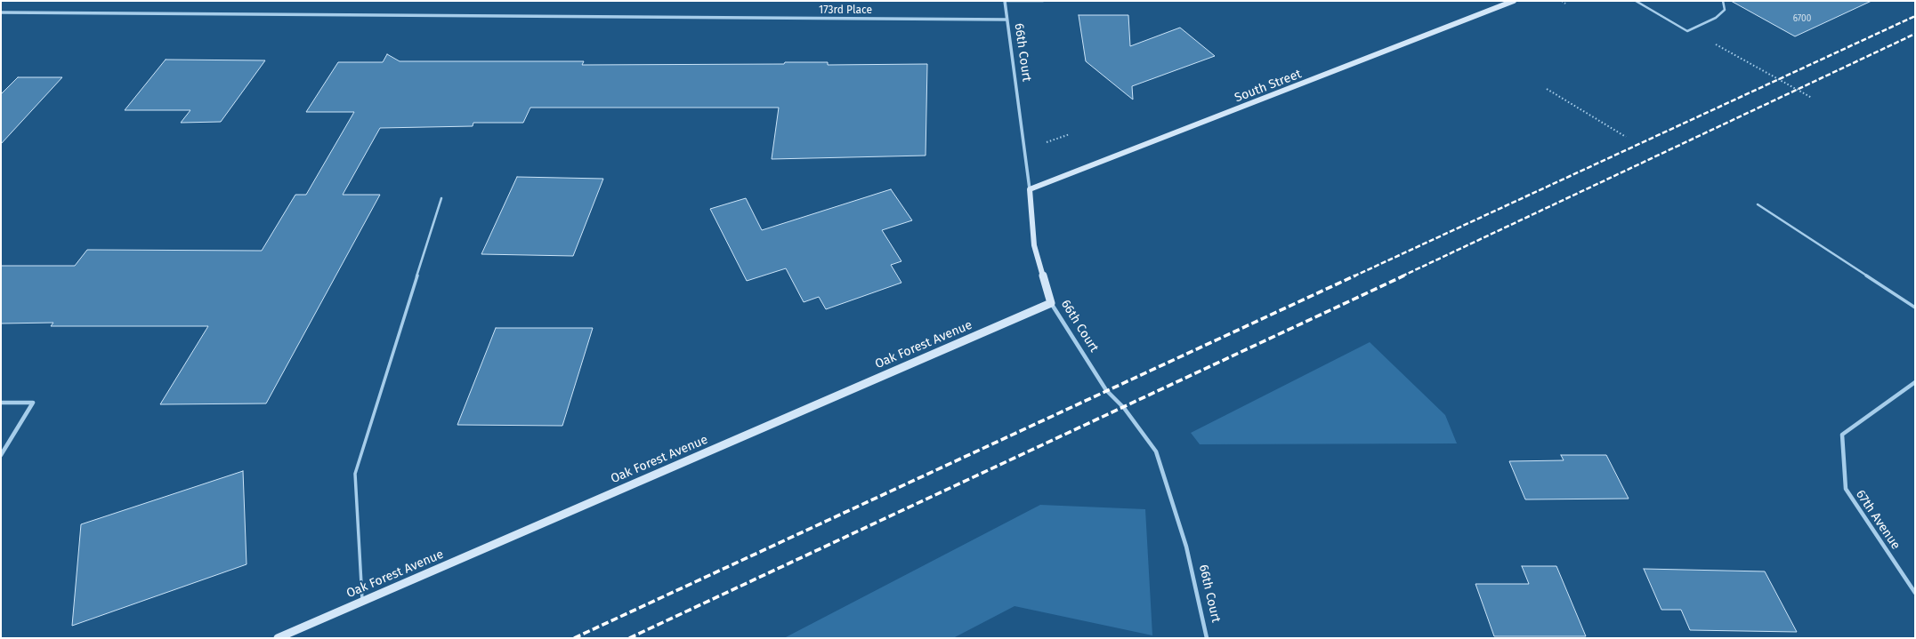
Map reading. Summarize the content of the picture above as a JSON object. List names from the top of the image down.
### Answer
{
  "streets": {
    "street": [
      "173rd Place",
      "66th Court",
      "South Street",
      "Oak Forest Avenue",
      "67th Avenue"
    ]
  },
  "crossings": [
    ["173rd Place", "66th Court"],
    ["66th Court", "South Street"],
    ["66th Court", "Oak Forest Avenue"]
  ],
  "house_numbers": ["6700"]
}
